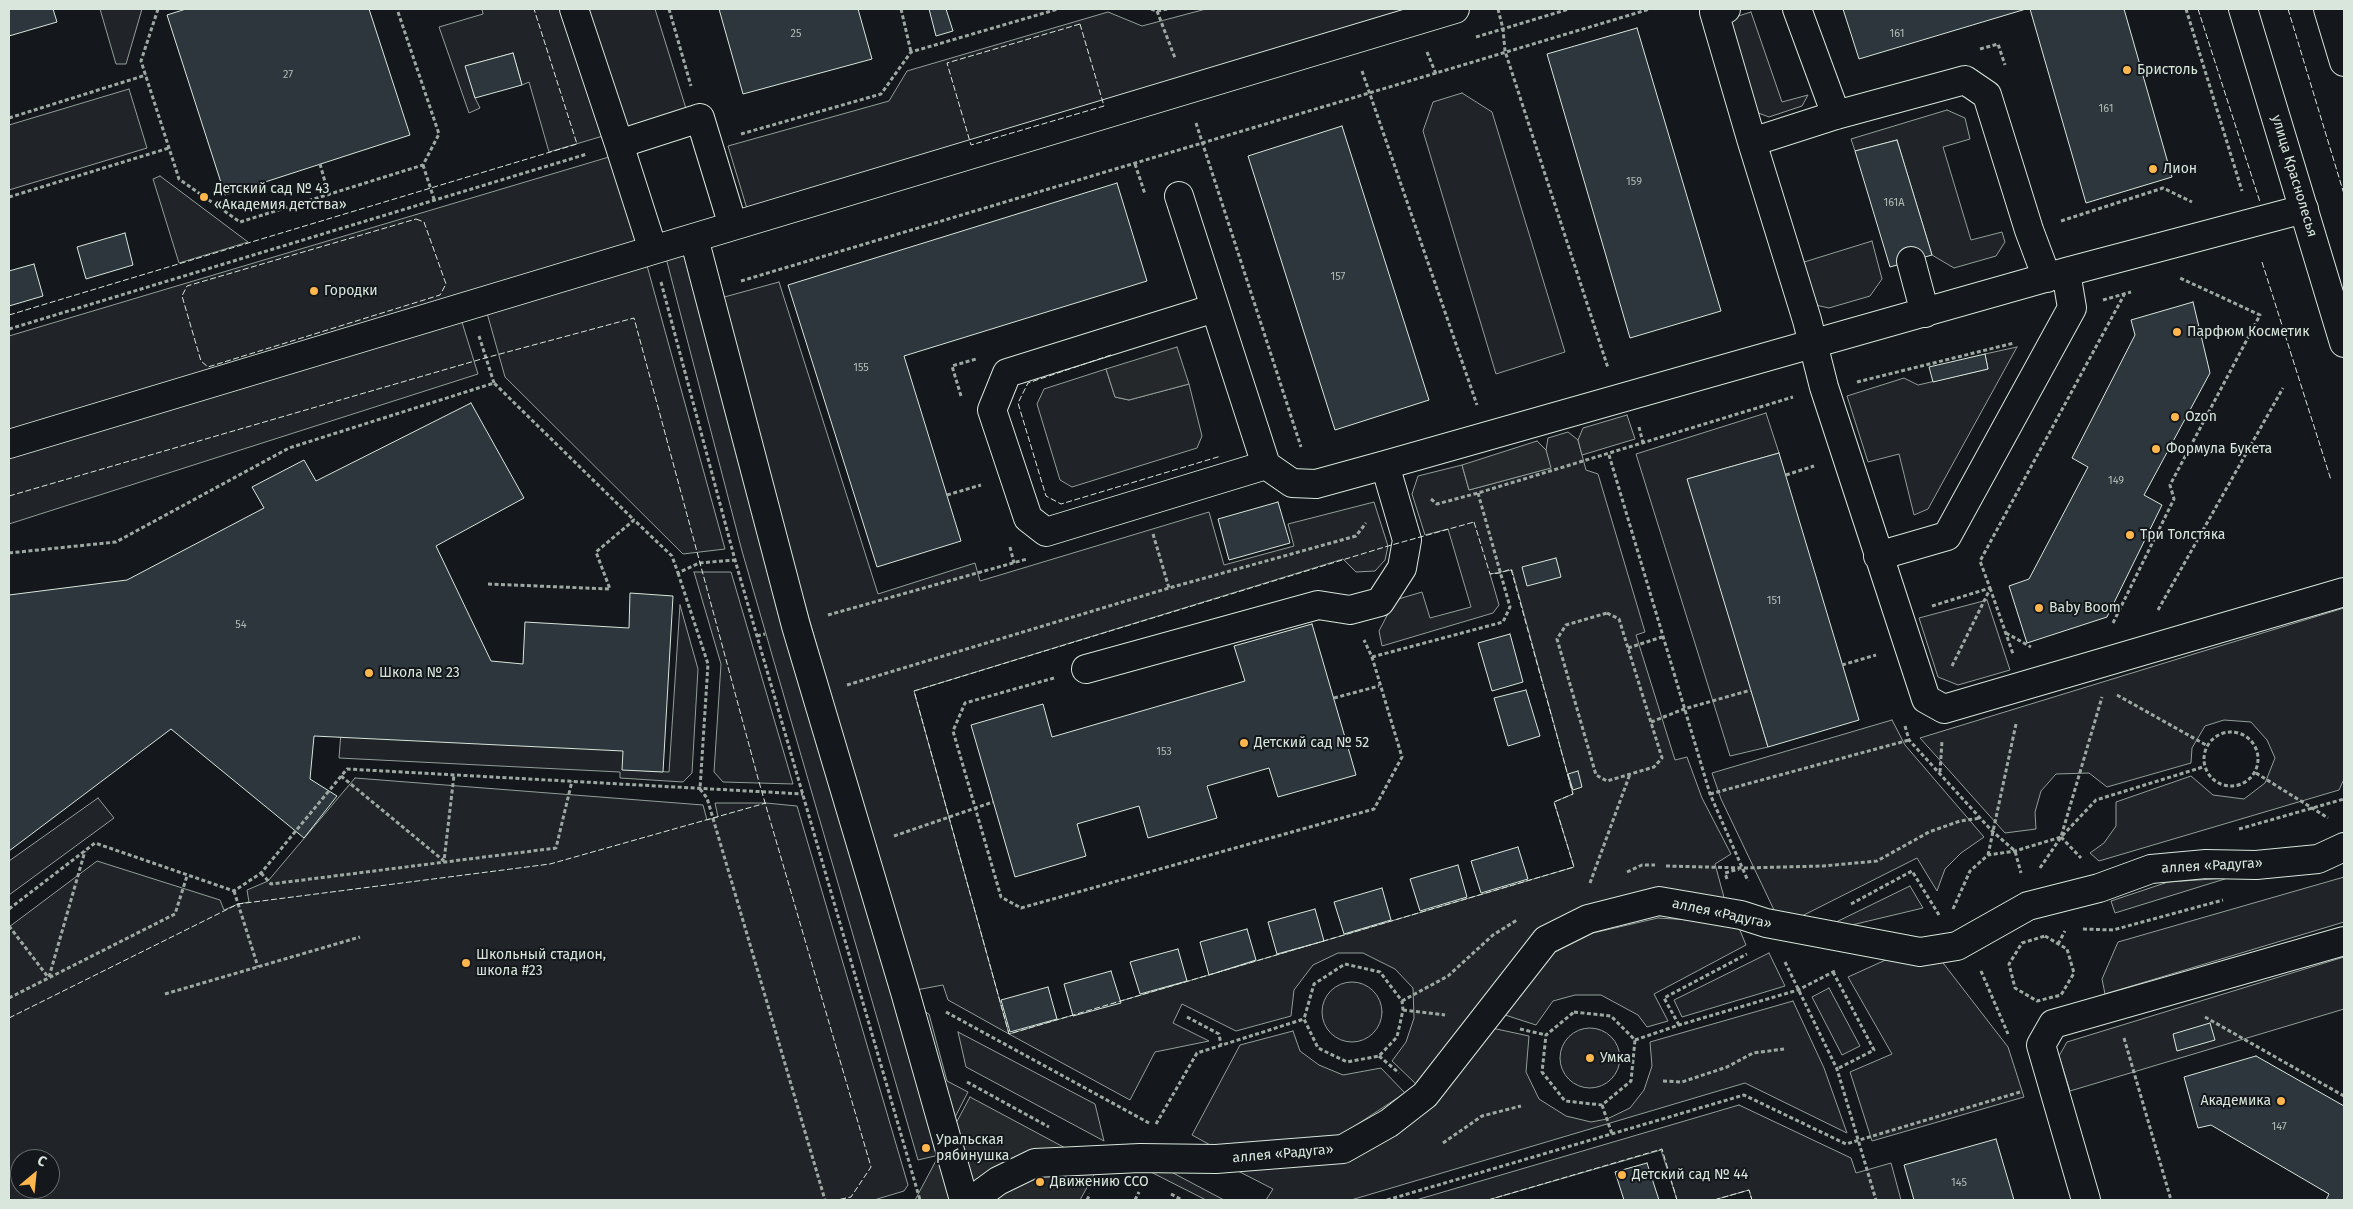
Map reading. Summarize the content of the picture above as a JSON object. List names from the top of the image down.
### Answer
{
  "streets": {
    "street": ["улица Краснолесья", "аллея «Радуга»"]
  },
  "places": [
    "Бристоль",
    "Лион",
    "Детский сад № 43 «Академия детства»",
    "Городки",
    "Парфюм Косметик",
    "Ozon",
    "Формула Букета",
    "Три Толстяка",
    "Baby Boom",
    "Школа № 23",
    "Детский сад № 52",
    "Школьный стадион, школа #23",
    "Умка",
    "Академика",
    "Уральская рябинушка",
    "Детский сад № 44",
    "Движению ССО"
  ],
  "house_numbers": [
    "25",
    "161",
    "27",
    "161",
    "159",
    "161А",
    "157",
    "155",
    "149",
    "151",
    "54",
    "153",
    "147",
    "145"
  ],
  "north": "top right"
}
